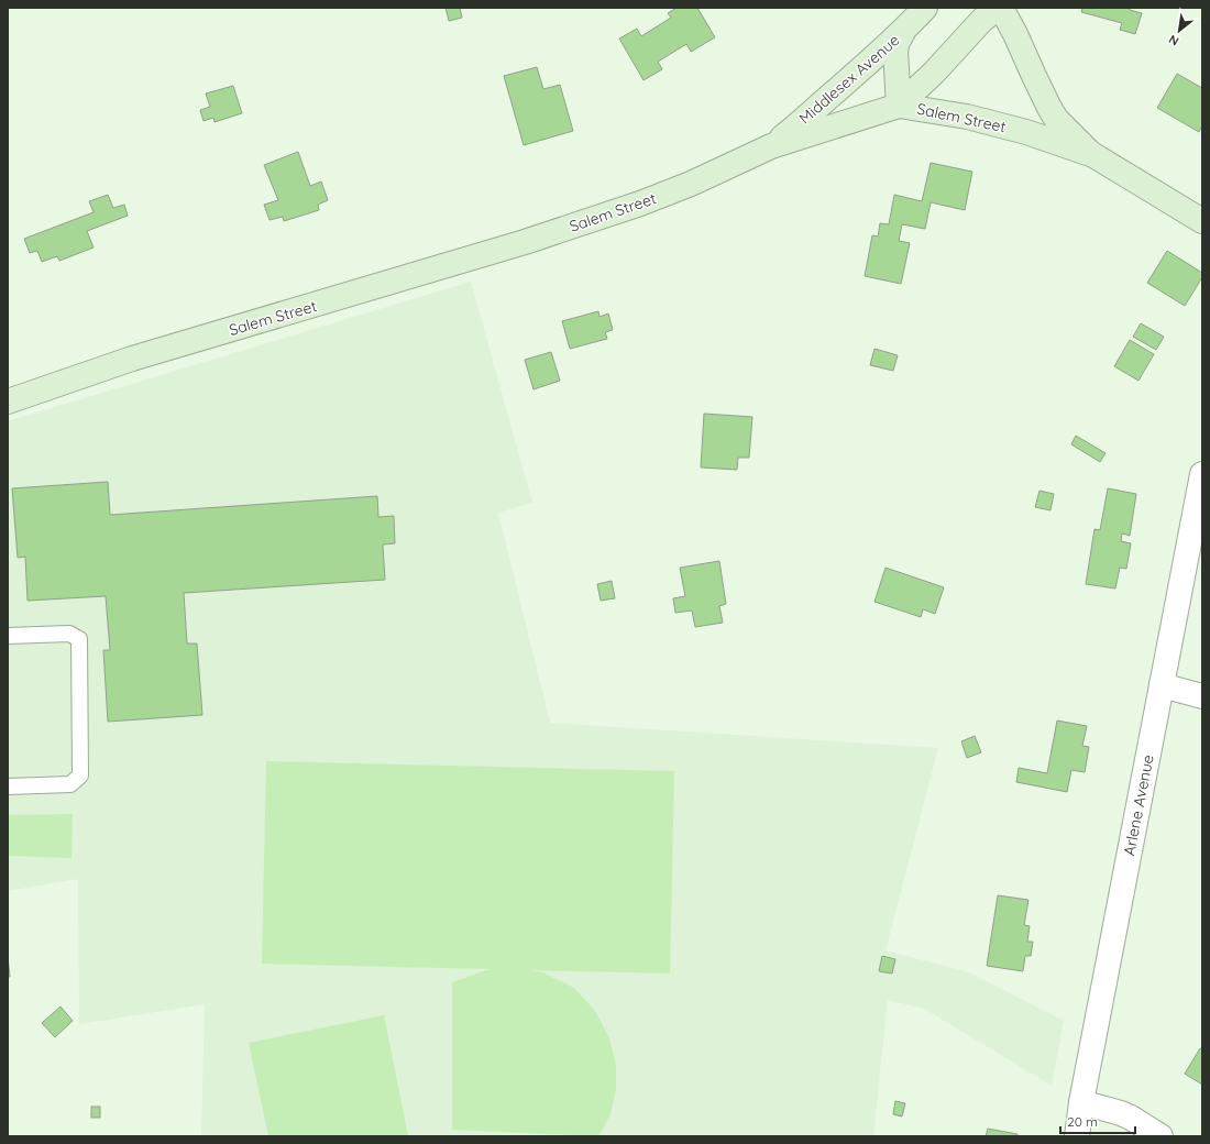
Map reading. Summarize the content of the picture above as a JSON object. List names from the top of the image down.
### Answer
{
  "streets": {
    "street": ["Middlesex Avenue", "Salem Street", "Arlene Avenue"]
  },
  "crossings": [
    ["Middlesex Avenue", "Salem Street"]
  ],
  "scale_bar": "20 m",
  "north": "bottom left"
}
